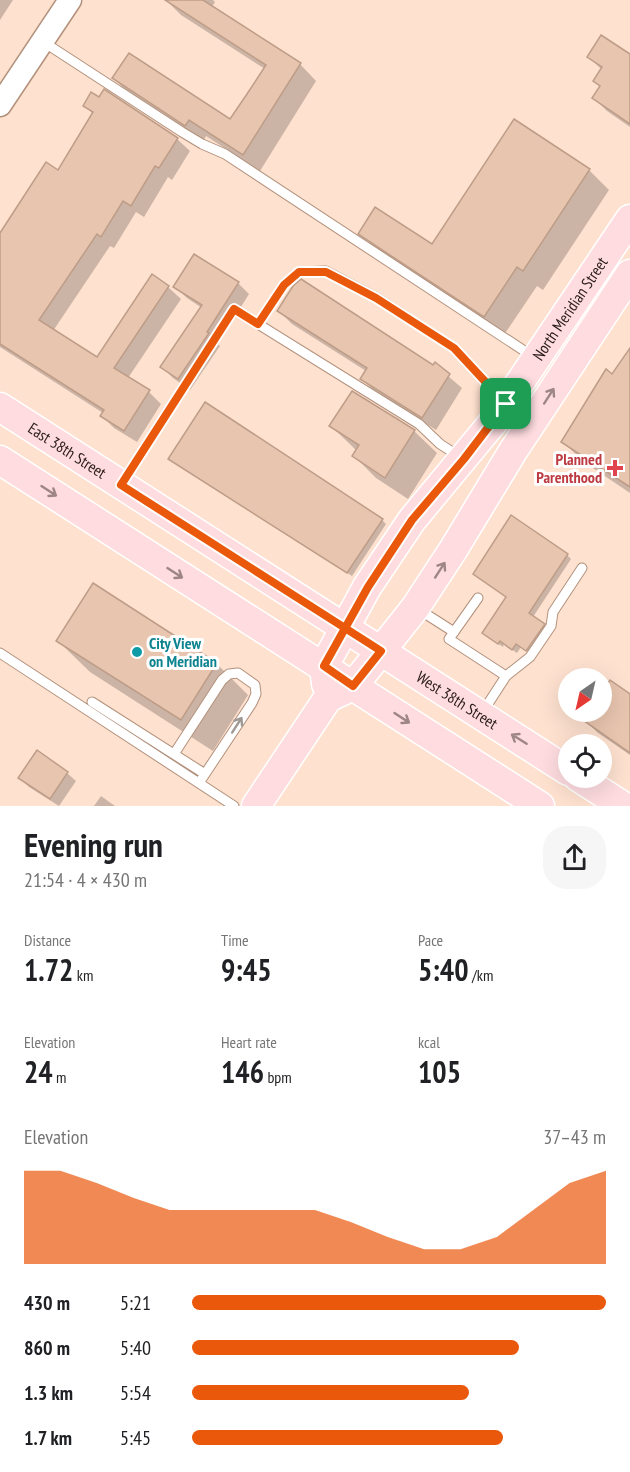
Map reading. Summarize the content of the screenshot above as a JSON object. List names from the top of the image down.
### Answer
{
  "streets": {
    "main road": ["North Meridian Street", "East 38th Street", "West 38th Street"]
  },
  "crossings": [
    ["North Meridian Street", "East 38th Street"],
    ["North Meridian Street", "West 38th Street"],
    ["East 38th Street", "West 38th Street"]
  ],
  "places": {
    "health": ["Planned Parenthood"],
    "other": ["City View on Meridian"]
  },
  "north": "bottom left",
  "page": {
    "heading": ["Evening run", "21:54 · 4 × 430 m"],
    "stats": [
      ["Distance", "1.72 km"],
      ["Time", "9:45"],
      ["Pace", "5:40 /km"],
      ["Elevation", "24 m"],
      ["Heart rate", "146 bpm"],
      ["kcal", "105"]
    ],
    "chart": ["Elevation", "37–43 m"],
    "list": [
      {
        "name": "430 m",
        "note": "5:21"
      },
      {
        "name": "860 m",
        "note": "5:40"
      },
      {
        "name": "1.3 km",
        "note": "5:54"
      },
      {
        "name": "1.7 km",
        "note": "5:45"
      }
    ]
  }
}
